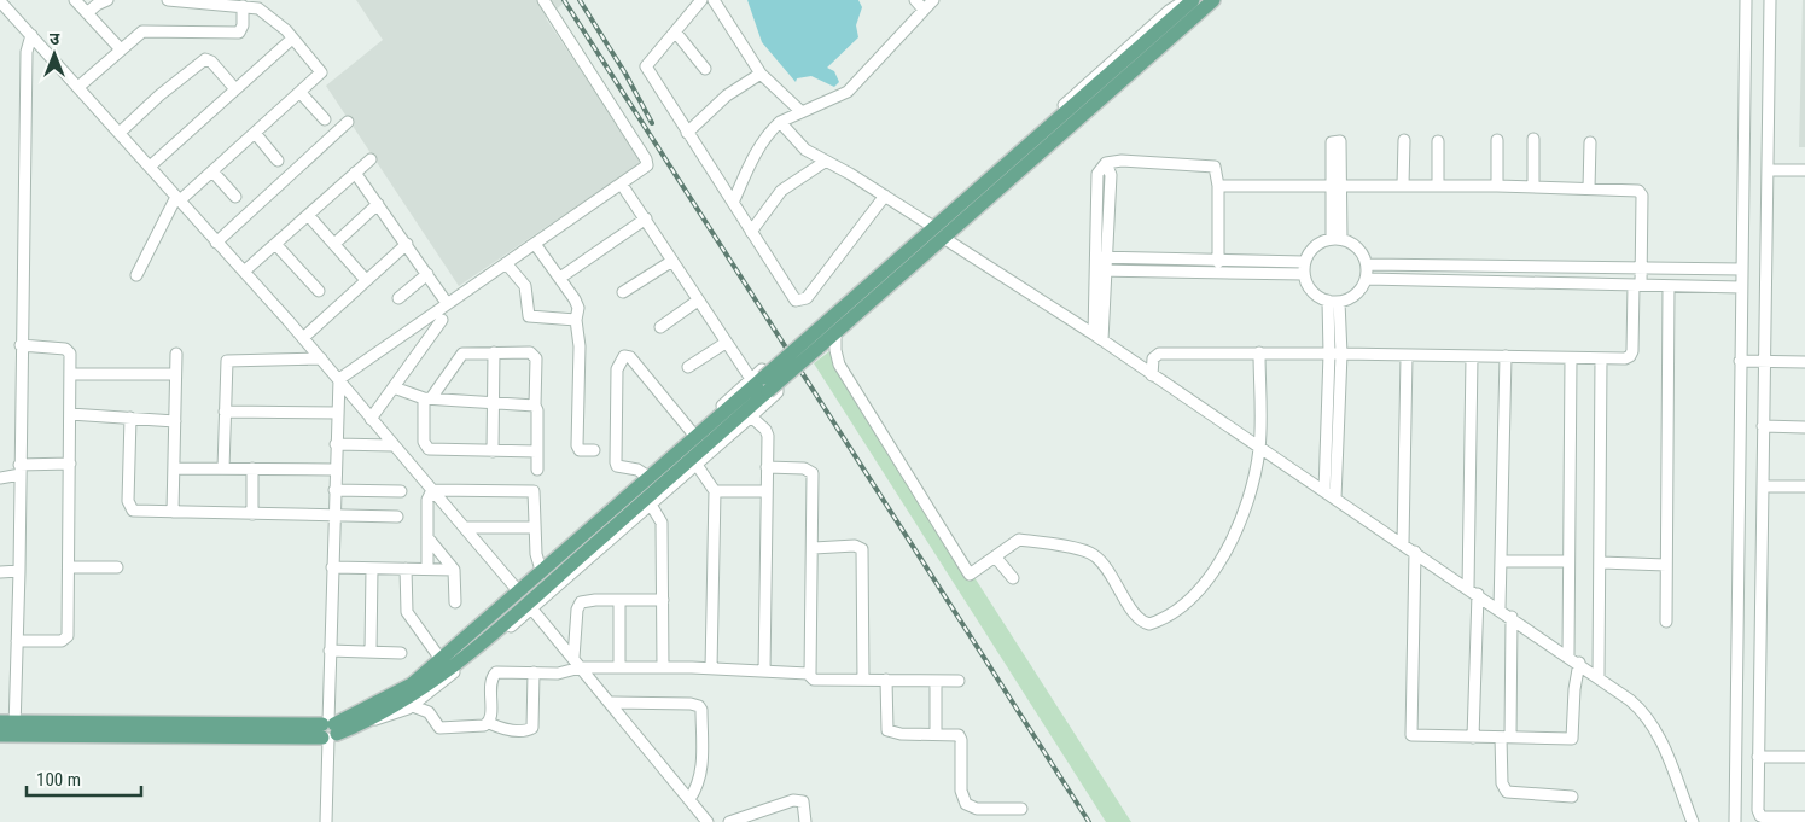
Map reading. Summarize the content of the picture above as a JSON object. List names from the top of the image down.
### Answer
{
  "scale_bar": "100 m",
  "north": "top"
}
